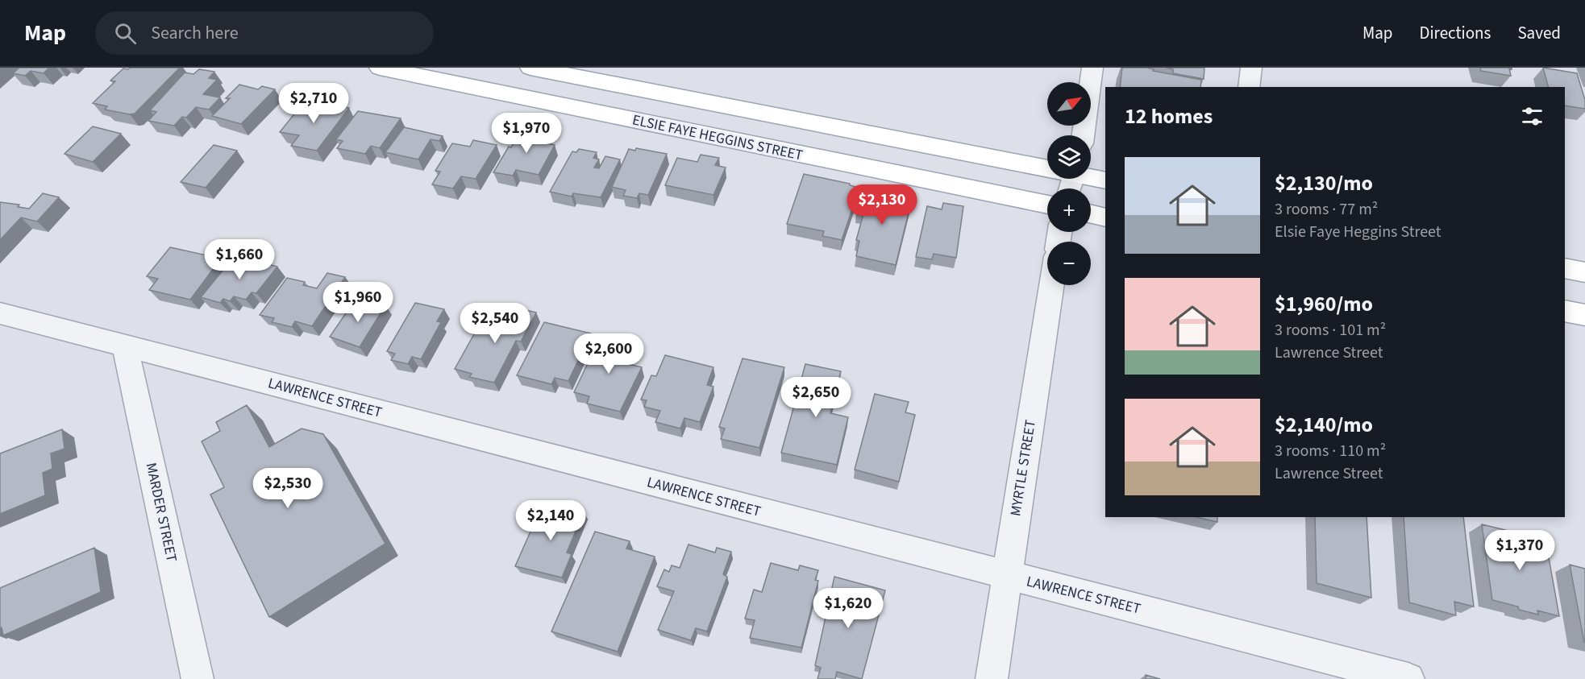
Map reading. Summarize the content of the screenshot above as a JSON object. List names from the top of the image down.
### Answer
{
  "streets": {
    "main road": ["ELSIE FAYE HEGGINS STREET"],
    "street": ["LAWRENCE STREET", "MYRTLE STREET", "MARDER STREET"]
  },
  "crossings": [
    ["LAWRENCE STREET", "MYRTLE STREET"],
    ["LAWRENCE STREET", "MARDER STREET"]
  ],
  "north": "top right",
  "page": {
    "header": "Map",
    "search": "Search here",
    "nav": ["Map", "Directions", "Saved"],
    "map_buttons": ["+", "−"],
    "price": [
      "$2,710",
      "$1,970",
      "$2,130",
      "$1,660",
      "$1,960",
      "$2,540",
      "$2,600",
      "$2,650",
      "$2,530",
      "$2,140",
      "$1,370",
      "$1,620"
    ],
    "heading": "12 homes",
    "list": [
      {
        "name": "$2,130/mo",
        "note": "3 rooms · 77 m² · Elsie Faye Heggins Street"
      },
      {
        "name": "$1,960/mo",
        "note": "3 rooms · 101 m² · Lawrence Street"
      },
      {
        "name": "$2,140/mo",
        "note": "3 rooms · 110 m² · Lawrence Street"
      }
    ]
  }
}
